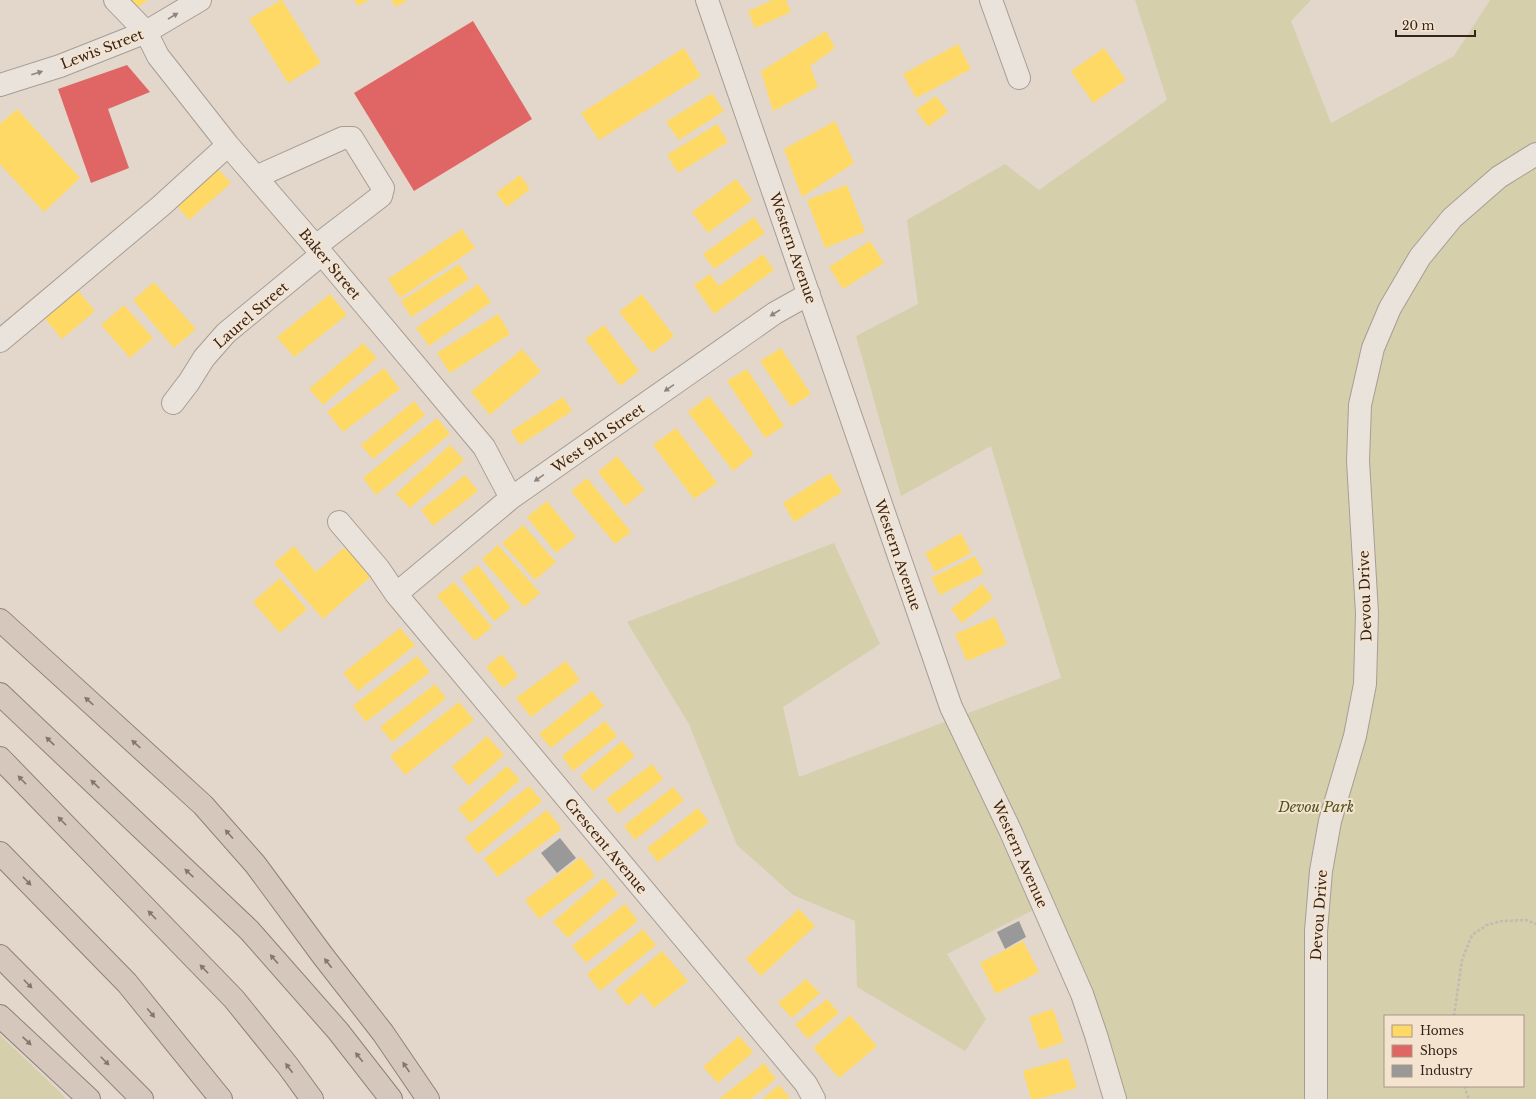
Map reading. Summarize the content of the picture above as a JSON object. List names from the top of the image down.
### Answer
{
  "streets": {
    "street": [
      "Lewis Street",
      "Western Avenue",
      "Baker Street",
      "Laurel Street",
      "West 9th Street",
      "Devou Drive",
      "Crescent Avenue"
    ]
  },
  "crossings": [
    ["Lewis Street", "Baker Street"],
    ["Western Avenue", "West 9th Street"],
    ["Baker Street", "Laurel Street"],
    ["Baker Street", "West 9th Street"],
    ["West 9th Street", "Crescent Avenue"]
  ],
  "one_way": ["West 9th Street"],
  "parks": ["Devou Park"],
  "legend": ["Homes", "Shops", "Industry"],
  "scale_bar": "20 m"
}
